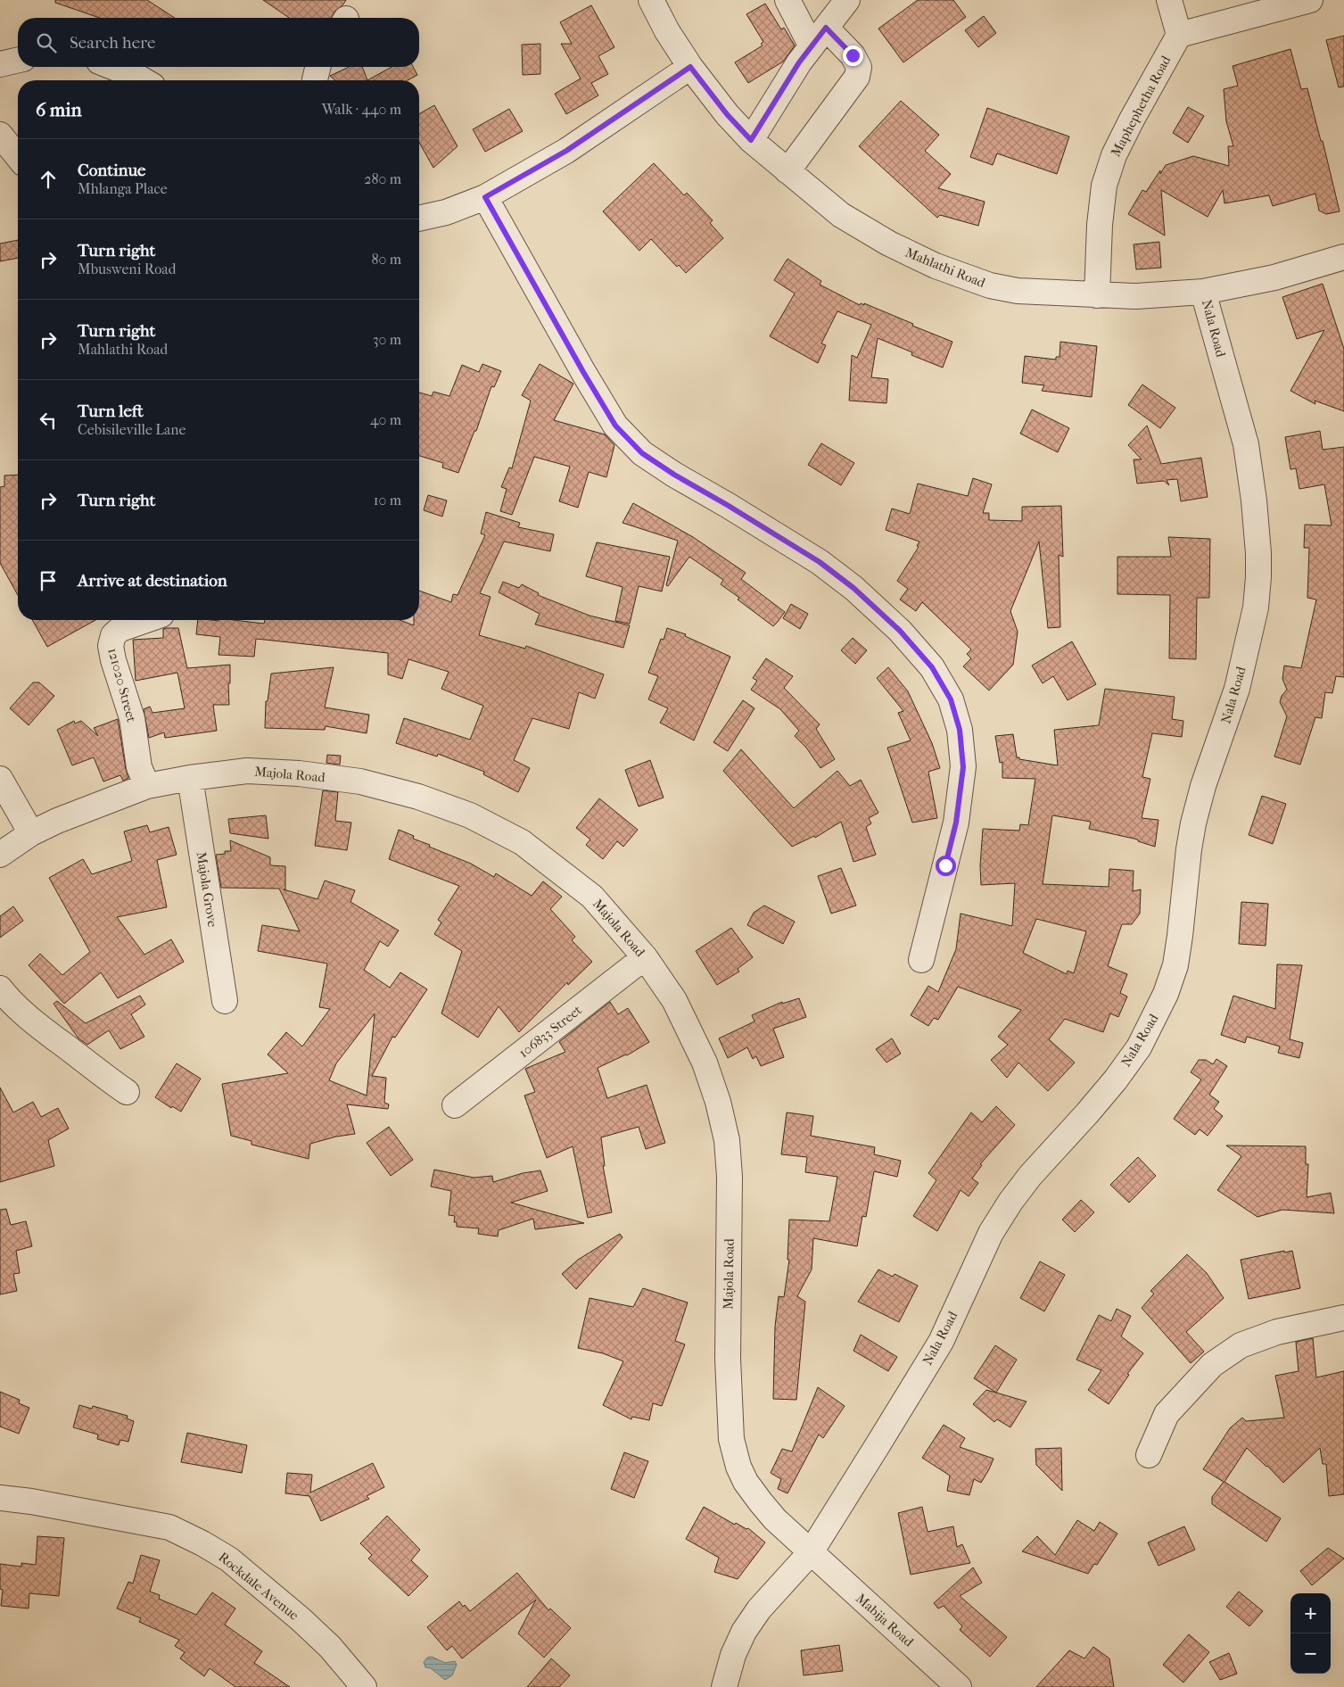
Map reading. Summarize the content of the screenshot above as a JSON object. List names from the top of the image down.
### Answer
{
  "streets": {
    "street": [
      "Maphephetha Road",
      "Mahlathi Road",
      "Nala Road",
      "121020 Street",
      "Majola Road",
      "Majola Grove",
      "106833 Street",
      "Rockdale Avenue",
      "Mabija Road"
    ]
  },
  "crossings": [
    ["Maphephetha Road", "Mahlathi Road"],
    ["Mahlathi Road", "Nala Road"],
    ["Nala Road", "Majola Road"],
    ["Nala Road", "Mabija Road"],
    ["121020 Street", "Majola Road"],
    ["Majola Road", "Majola Grove"],
    ["Majola Road", "106833 Street"],
    ["Majola Road", "Mabija Road"]
  ],
  "page": {
    "search": "Search here",
    "heading": ["6 min", "Walk · 440 m"],
    "list": [
      ["Continue", "Mhlanga Place", "280 m"],
      ["Turn right", "Mbusweni Road", "80 m"],
      ["Turn right", "Mahlathi Road", "30 m"],
      ["Turn left", "Cebisileville Lane", "40 m"],
      ["Turn right", "10 m"],
      "Arrive at destination"
    ],
    "map_buttons": ["+", "−"]
  }
}
